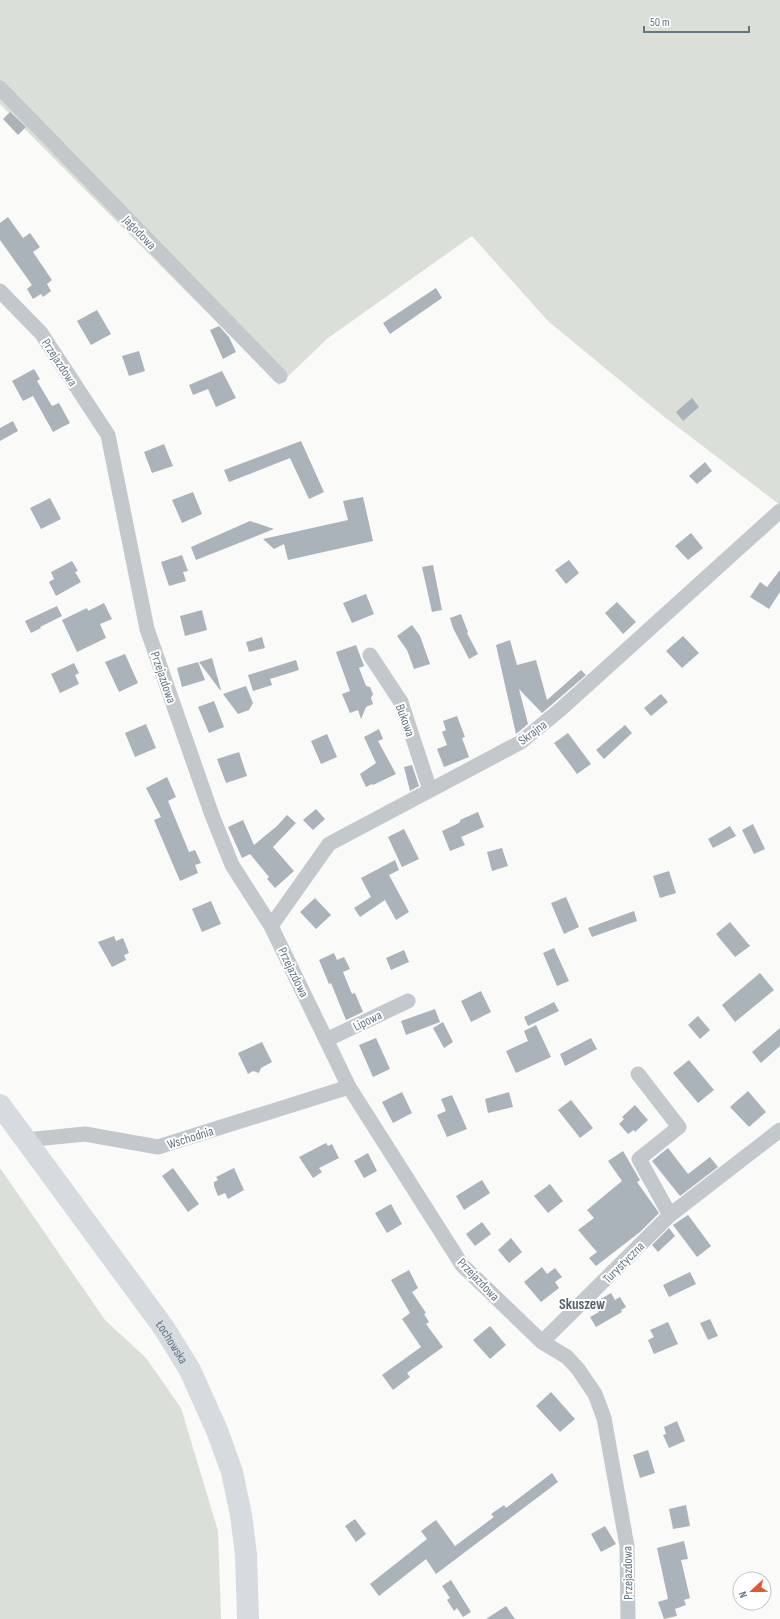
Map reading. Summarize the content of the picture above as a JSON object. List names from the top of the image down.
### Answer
{
  "streets": {
    "main road": ["Łochowska"],
    "street": [
      "Jagodowa",
      "Przejazdowa",
      "Bukowa",
      "Skrajna",
      "Lipowa",
      "Wschodnia",
      "Turystyczna"
    ]
  },
  "crossings": [
    ["Przejazdowa", "Skrajna"],
    ["Przejazdowa", "Lipowa"],
    ["Przejazdowa", "Wschodnia"],
    ["Przejazdowa", "Turystyczna"],
    ["Bukowa", "Skrajna"],
    ["Wschodnia", "Łochowska"]
  ],
  "districts": ["Skuszew"],
  "scale_bar": "50 m",
  "north": "left"
}
